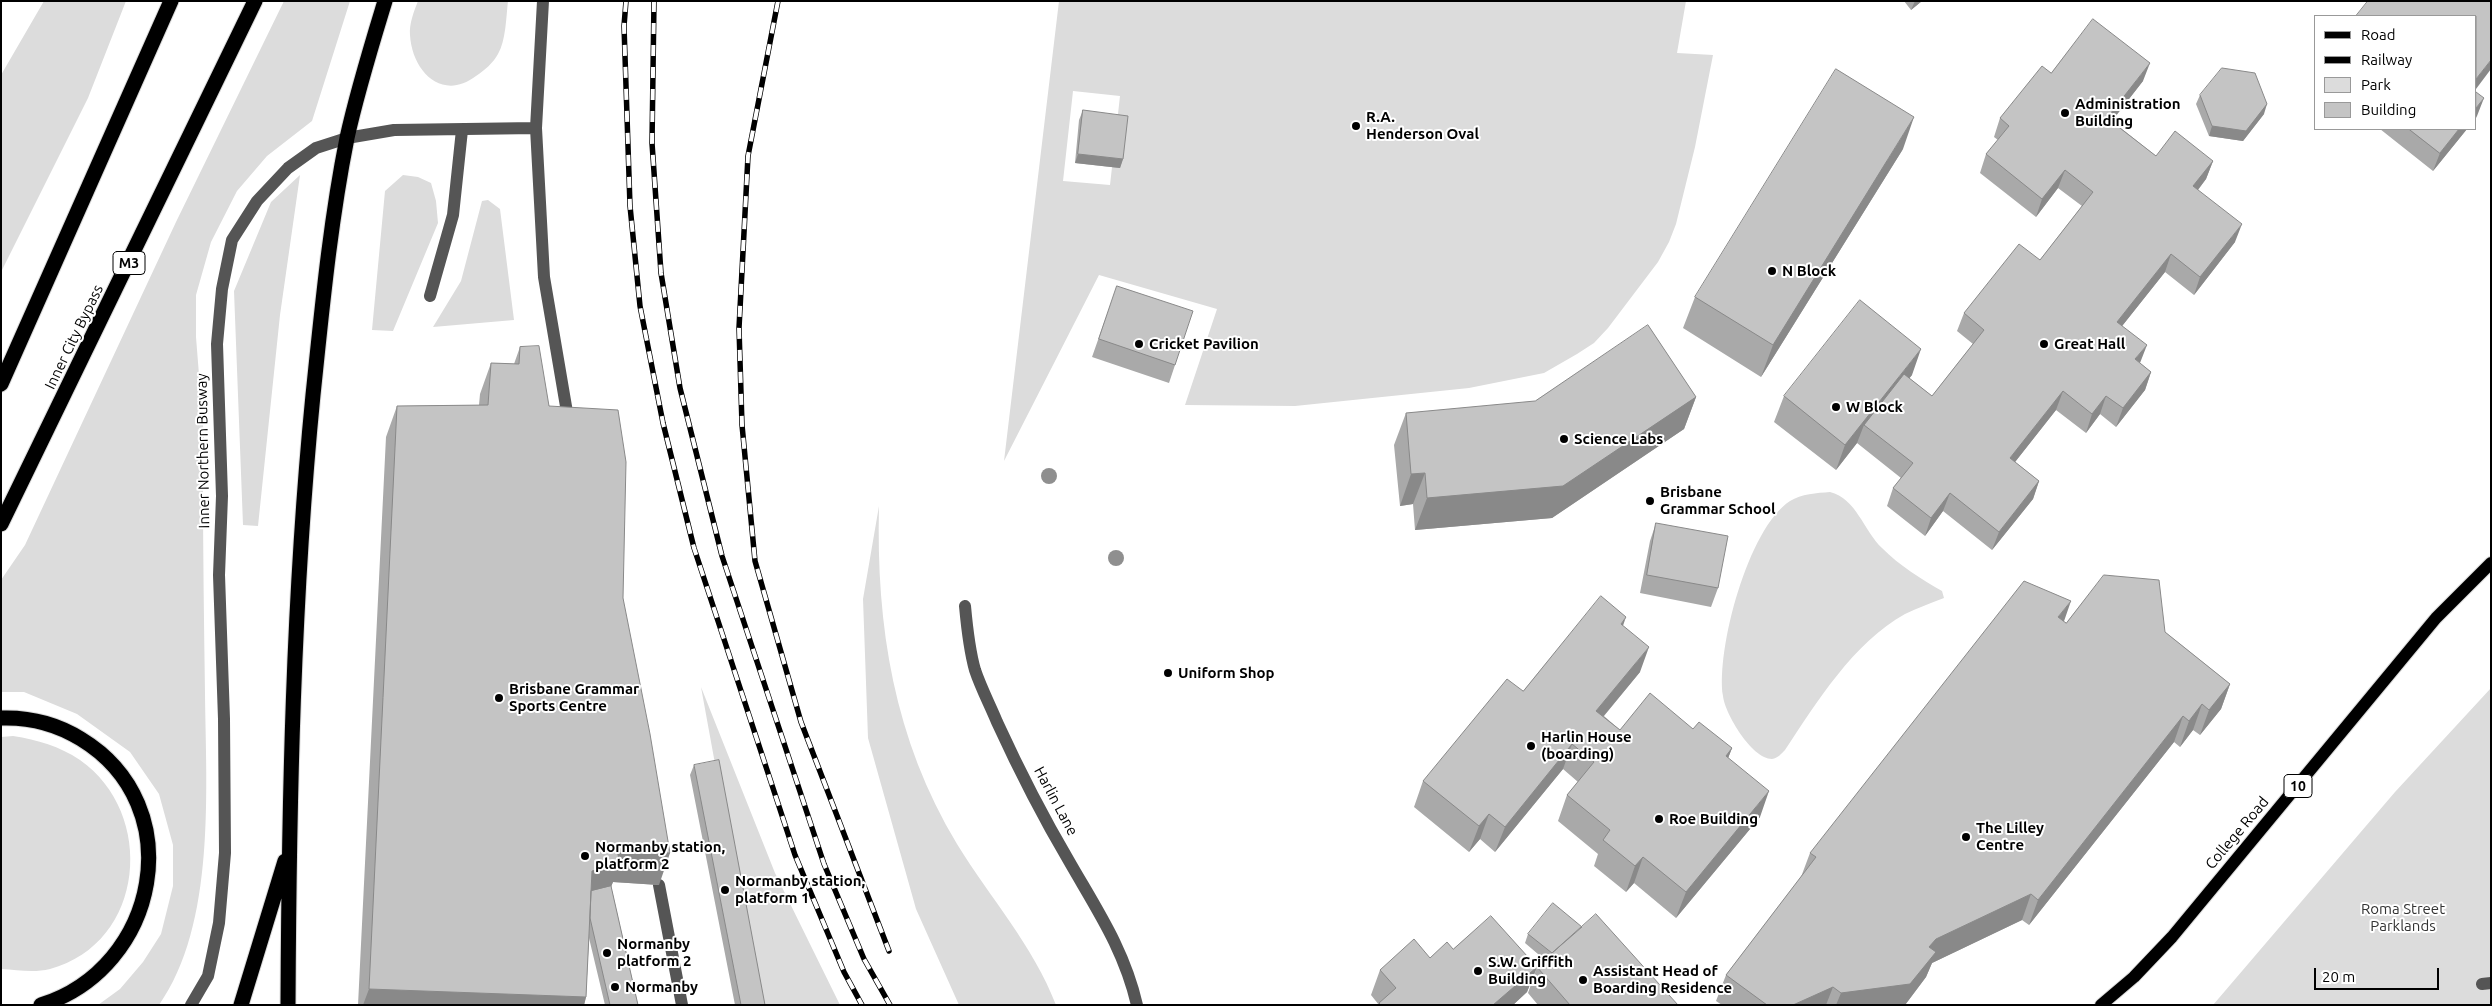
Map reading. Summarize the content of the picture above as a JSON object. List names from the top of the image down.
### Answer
{
  "streets": {
    "highway": ["M3", "Inner City Bypass"],
    "main road": ["10", "College Road"],
    "street": ["Inner Northern Busway", "Harlin Lane"]
  },
  "parks": ["Roma Street Parklands"],
  "places": [
    "Administration Building",
    "R.A. Henderson Oval",
    "N Block",
    "Cricket Pavilion",
    "Great Hall",
    "W Block",
    "Science Labs",
    "Brisbane Grammar School",
    "Uniform Shop",
    "Brisbane Grammar Sports Centre",
    "Harlin House (boarding)",
    "Roe Building",
    "The Lilley Centre",
    "Normanby station, platform 2",
    "Normanby station, platform 1",
    "Normanby platform 2",
    "S.W. Griffith Building",
    "Assistant Head of Boarding Residence",
    "Normanby"
  ],
  "legend": [
    "Road",
    "Railway",
    "Park",
    "Building"
  ],
  "scale_bar": "20 m"
}
